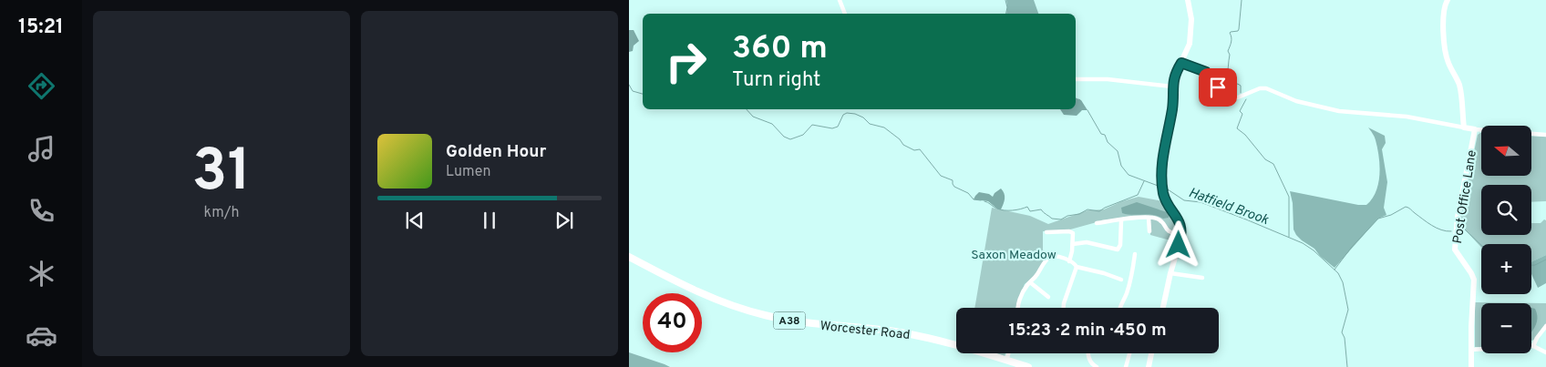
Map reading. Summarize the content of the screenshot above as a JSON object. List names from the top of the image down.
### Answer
{
  "streets": {
    "main road": ["A38", "Worcester Road"],
    "street": ["Post Office Lane"]
  },
  "water": ["Hatfield Brook"],
  "parks": ["Saxon Meadow"],
  "north": "left",
  "page": {
    "tabs": "15:21",
    "tile": ["31", "km/h"],
    "turn": ["360 m", "Turn right"],
    "map_buttons": ["+", "−"],
    "song": ["Golden Hour", "Lumen"],
    "limit": "40",
    "trip": "15:23 · 2 min · 450 m"
  }
}
